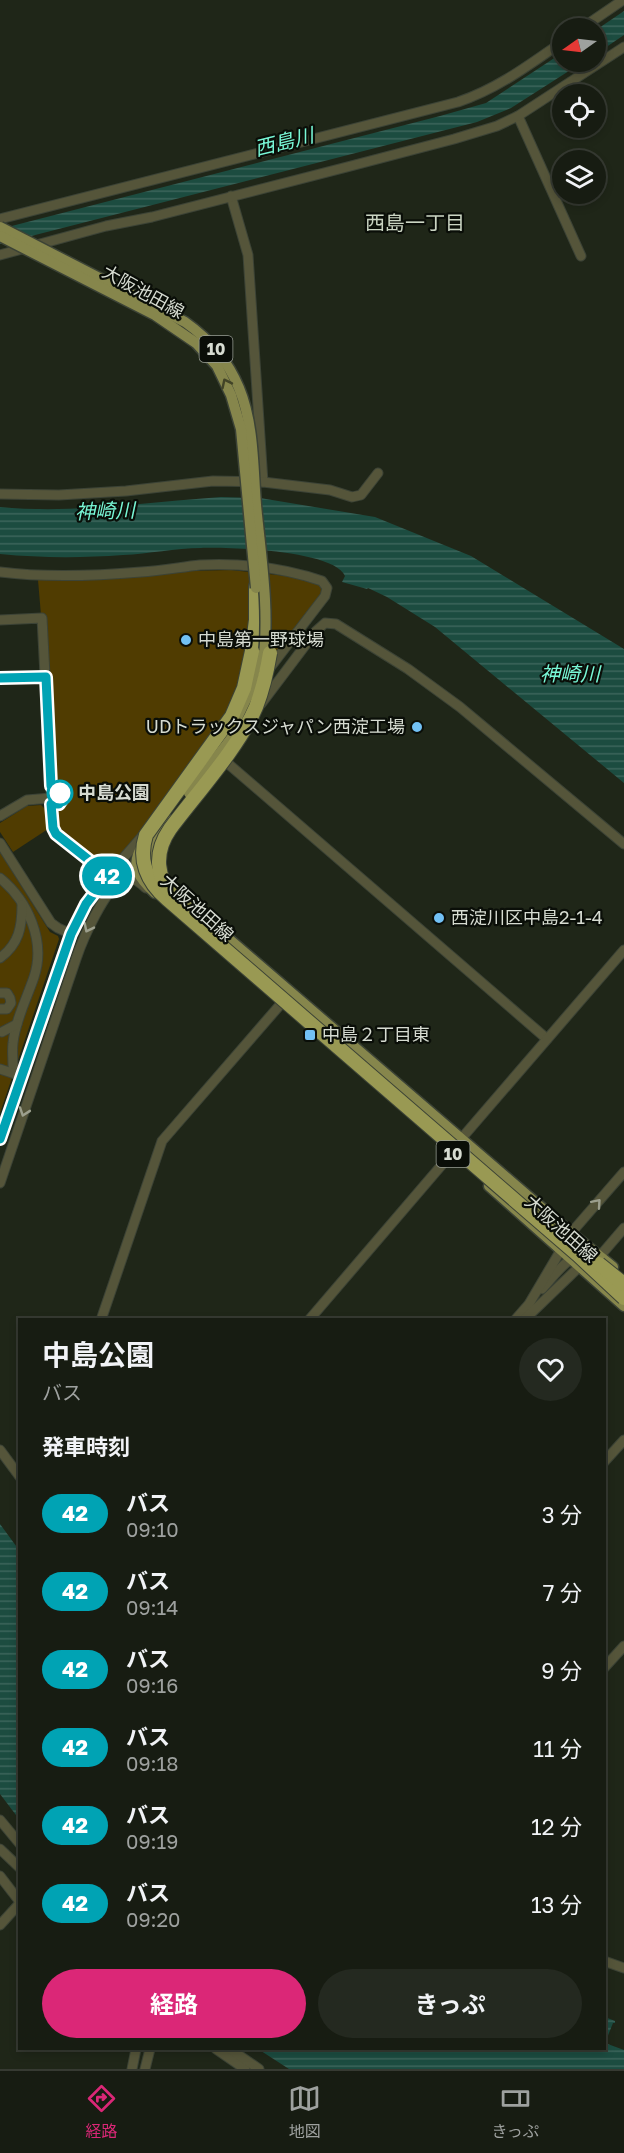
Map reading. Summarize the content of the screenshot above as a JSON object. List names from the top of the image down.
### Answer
{
  "streets": {
    "main road": ["大阪池田線", "10"]
  },
  "districts": ["西島一丁目"],
  "water": ["西島川", "神崎川"],
  "places": {
    "other": [
      "中島第一野球場",
      "UDトラックスジャパン西淀工場",
      "中島公園",
      "西淀川区中島2-1-4"
    ],
    "transit": ["中島２丁目東"]
  },
  "lines": ["bus line 42"],
  "north": "left",
  "page": {
    "on_map": "42",
    "heading": [
      ["中島公園", "バス"],
      "発車時刻"
    ],
    "list": [
      {
        "mark": "42",
        "name": "バス",
        "note": "09:10",
        "value": "3 分"
      },
      {
        "mark": "42",
        "name": "バス",
        "note": "09:14",
        "value": "7 分"
      },
      {
        "mark": "42",
        "name": "バス",
        "note": "09:16",
        "value": "9 分"
      },
      {
        "mark": "42",
        "name": "バス",
        "note": "09:18",
        "value": "11 分"
      },
      {
        "mark": "42",
        "name": "バス",
        "note": "09:19",
        "value": "12 分"
      },
      {
        "mark": "42",
        "name": "バス",
        "note": "09:20",
        "value": "13 分"
      }
    ],
    "buttons": ["経路", "きっぷ"],
    "tabs": ["経路", "地図", "きっぷ"]
  }
}
